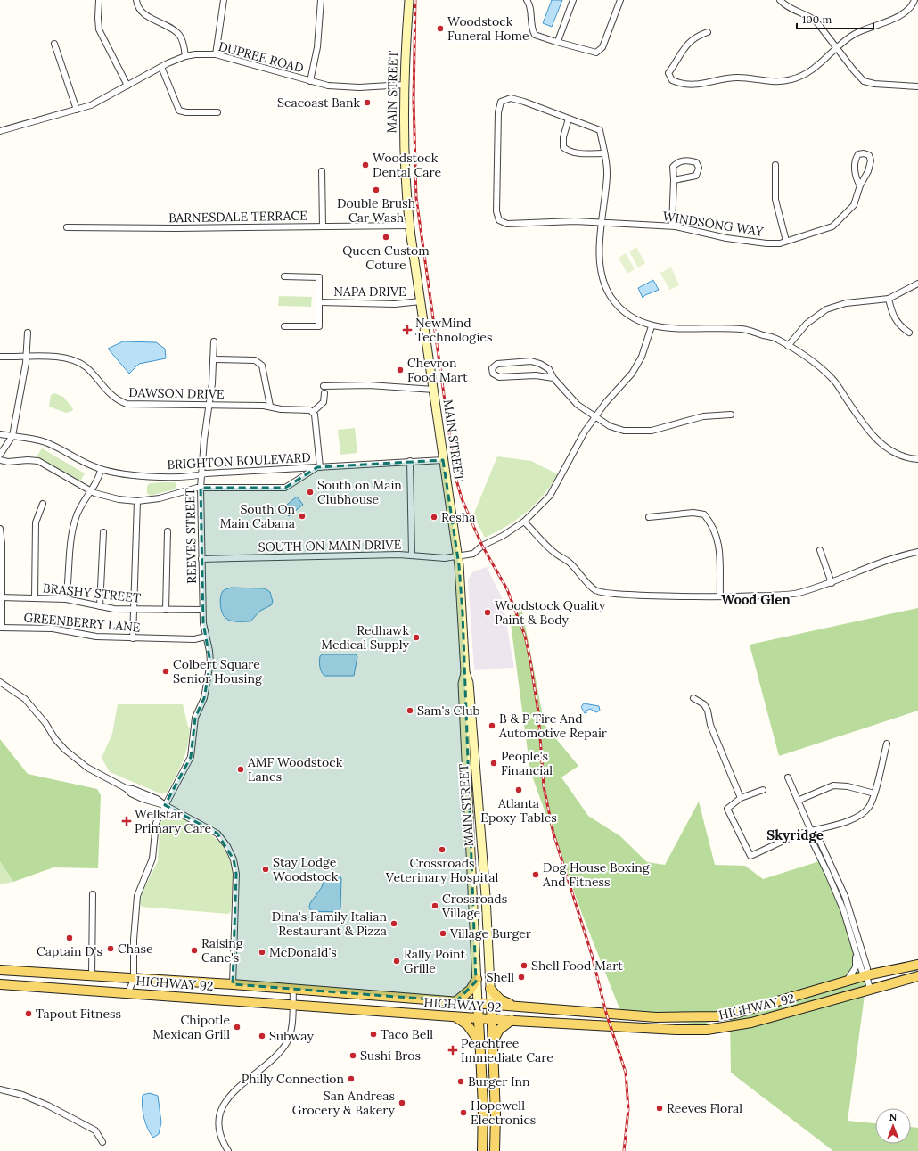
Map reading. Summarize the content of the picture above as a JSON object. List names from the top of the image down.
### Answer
{
  "streets": {
    "main road": ["MAIN STREET", "HIGHWAY 92"],
    "street": [
      "DUPREE ROAD",
      "BARNESDALE TERRACE",
      "WINDSONG WAY",
      "NAPA DRIVE",
      "DAWSON DRIVE",
      "BRIGHTON BOULEVARD",
      "REEVES STREET",
      "SOUTH ON MAIN DRIVE",
      "BRASHY STREET",
      "GREENBERRY LANE"
    ]
  },
  "crossings": [
    ["DUPREE ROAD", "MAIN STREET"],
    ["MAIN STREET", "BARNESDALE TERRACE"],
    ["MAIN STREET", "NAPA DRIVE"],
    ["MAIN STREET", "BRIGHTON BOULEVARD"],
    ["MAIN STREET", "SOUTH ON MAIN DRIVE"],
    ["MAIN STREET", "HIGHWAY 92"],
    ["WINDSONG WAY", "SOUTH ON MAIN DRIVE"],
    ["DAWSON DRIVE", "REEVES STREET"],
    ["BRIGHTON BOULEVARD", "REEVES STREET"],
    ["REEVES STREET", "SOUTH ON MAIN DRIVE"],
    ["REEVES STREET", "BRASHY STREET"],
    ["REEVES STREET", "GREENBERRY LANE"],
    ["REEVES STREET", "HIGHWAY 92"]
  ],
  "districts": ["Wood Glen", "Skyridge"],
  "places": {
    "other": [
      "Woodstock Funeral Home",
      "Seacoast Bank",
      "Woodstock Dental Care",
      "Double Brush Car Wash",
      "Queen Custom Coture",
      "Chevron Food Mart",
      "South on Main Clubhouse",
      "South On Main Cabana",
      "Resha",
      "Woodstock Quality Paint & Body",
      "Redhawk Medical Supply",
      "Colbert Square Senior Housing",
      "Sam's Club",
      "B & P Tire And Automotive Repair",
      "People's Financial",
      "AMF Woodstock Lanes",
      "Atlanta Epoxy Tables",
      "Crossroads Veterinary Hospital",
      "Stay Lodge Woodstock",
      "Dog House Boxing And Fitness",
      "Crossroads Village",
      "Dina's Family Italian Restaurant & Pizza",
      "Village Burger",
      "Captain D's",
      "Chase",
      "Raising Cane's",
      "McDonald's",
      "Rally Point Grille",
      "Shell Food Mart",
      "Shell",
      "Tapout Fitness",
      "Chipotle Mexican Grill",
      "Taco Bell",
      "Subway",
      "Sushi Bros",
      "Philly Connection",
      "Burger Inn",
      "San Andreas Grocery & Bakery",
      "Reeves Floral",
      "Hopewell Electronics"
    ],
    "health": ["NewMind Technologies", "Wellstar Primary Care", "Peachtree Immediate Care"]
  },
  "scale_bar": "100 m",
  "north": "top"
}
